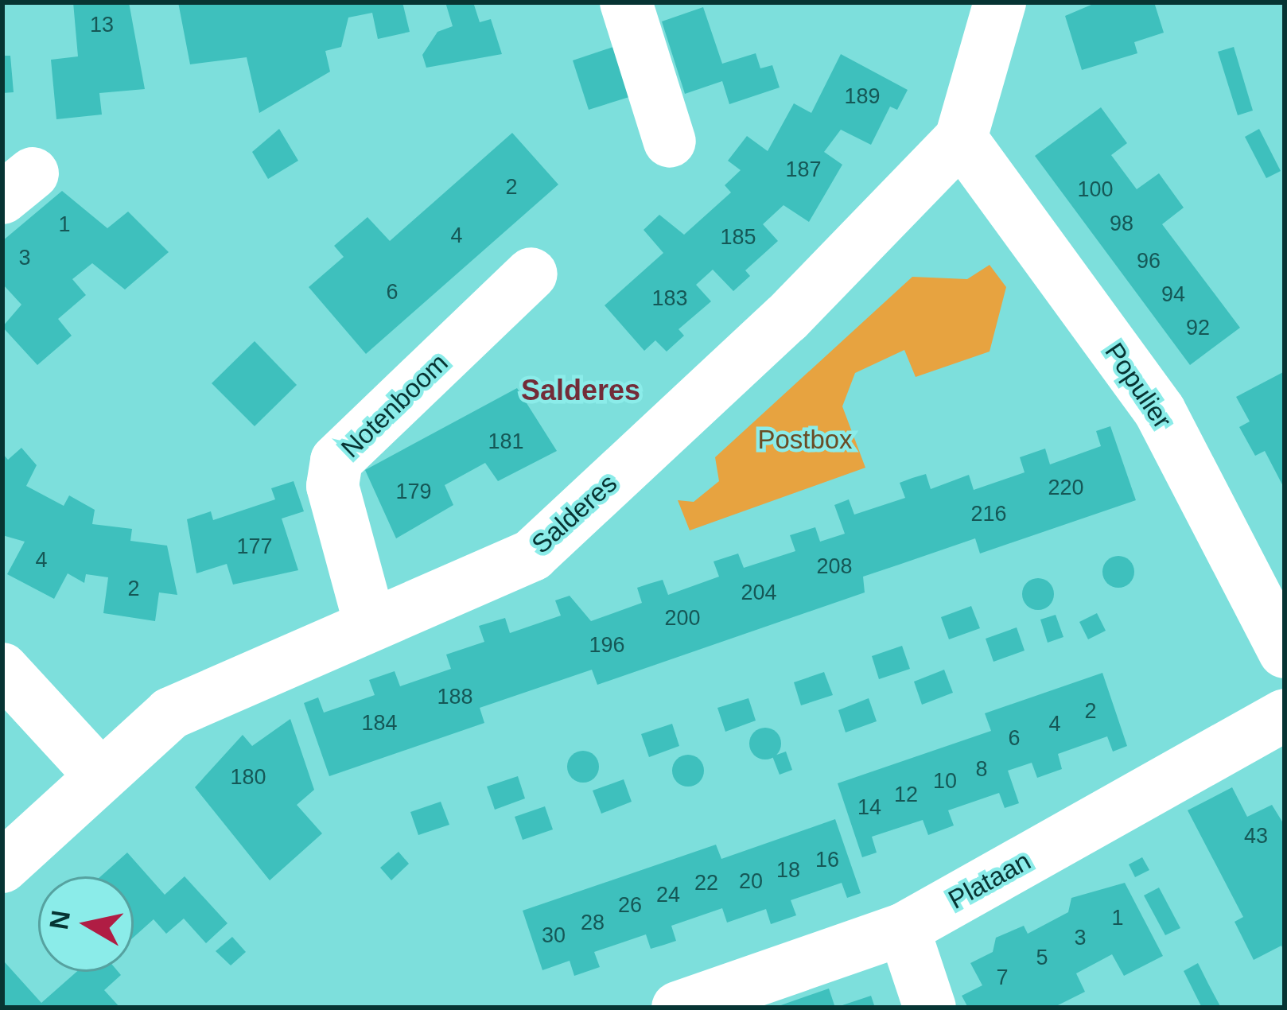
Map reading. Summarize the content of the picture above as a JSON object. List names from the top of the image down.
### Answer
{
  "streets": {
    "street": [
      "Populier",
      "Notenboom",
      "Salderes",
      "Plataan"
    ]
  },
  "crossings": [
    ["Populier", "Salderes"],
    ["Notenboom", "Salderes"]
  ],
  "districts": ["Salderes"],
  "parks": ["Postbox"],
  "house_numbers": [
    "13",
    "189",
    "187",
    "2",
    "100",
    "98",
    "1",
    "4",
    "185",
    "3",
    "96",
    "6",
    "94",
    "183",
    "92",
    "181",
    "220",
    "179",
    "216",
    "177",
    "4",
    "208",
    "2",
    "204",
    "200",
    "196",
    "188",
    "2",
    "184",
    "4",
    "6",
    "8",
    "180",
    "10",
    "12",
    "14",
    "43",
    "16",
    "18",
    "20",
    "22",
    "24",
    "26",
    "1",
    "28",
    "30",
    "3",
    "5",
    "7"
  ],
  "north": "left"
}
